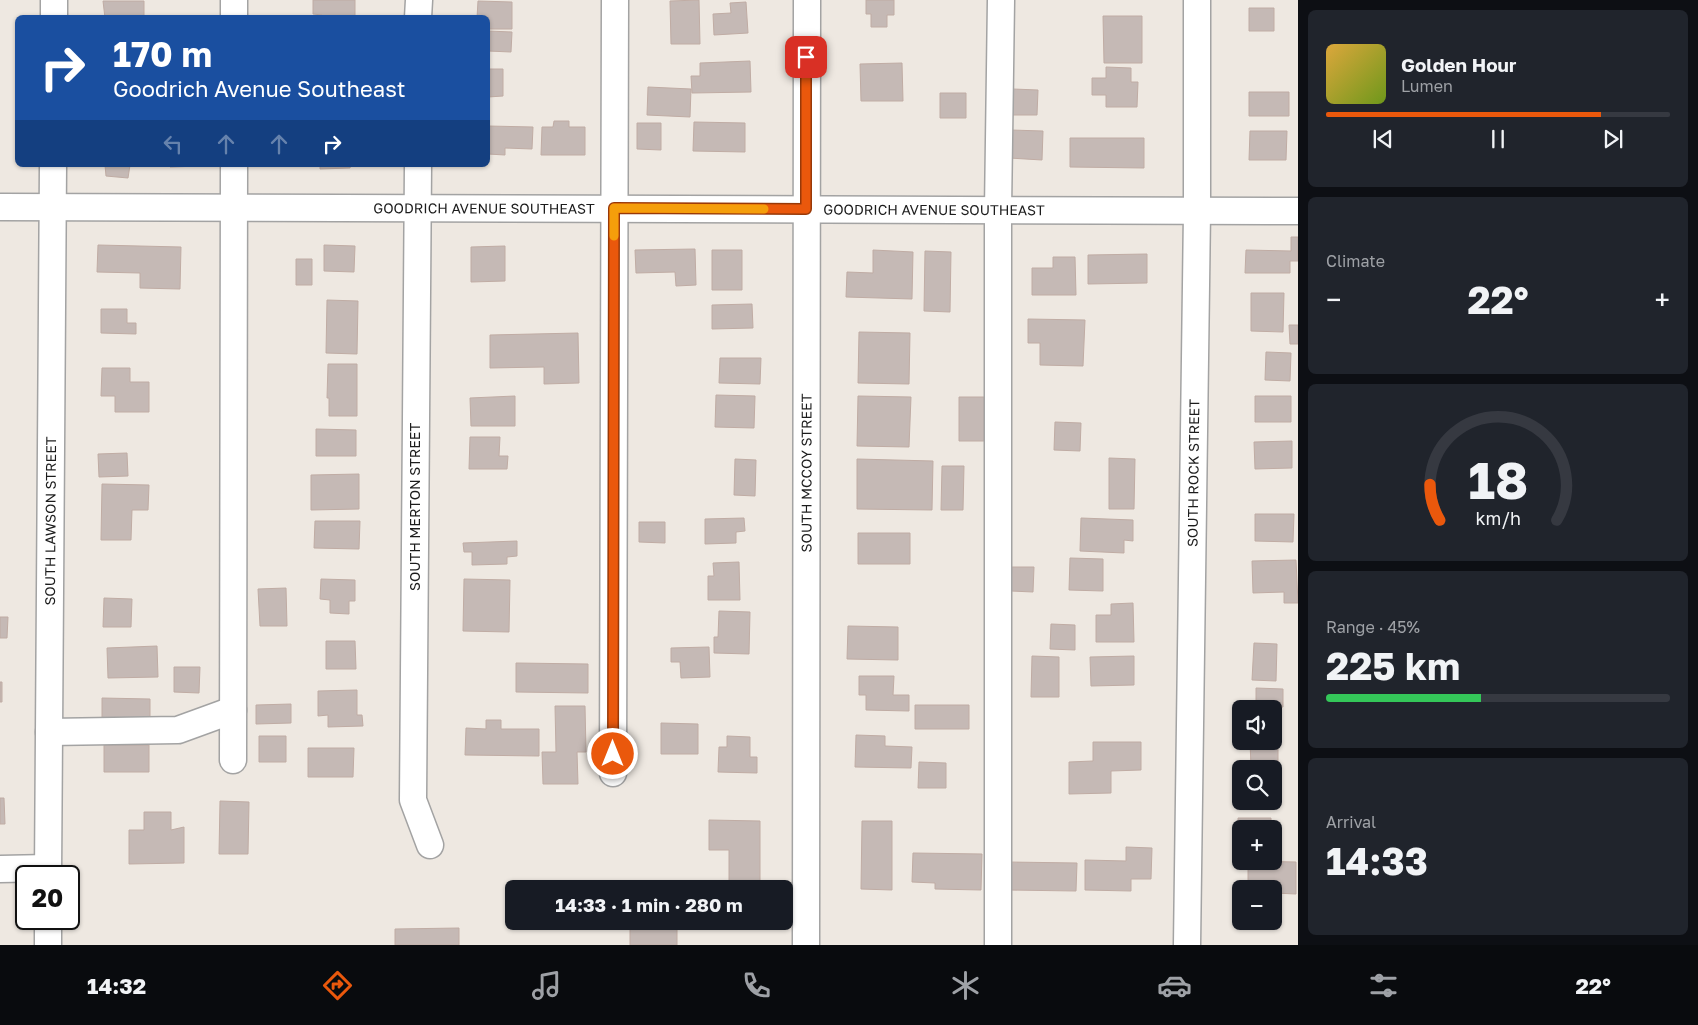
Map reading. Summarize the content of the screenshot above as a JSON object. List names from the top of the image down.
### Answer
{
  "streets": {
    "street": [
      "GOODRICH AVENUE SOUTHEAST",
      "SOUTH MCCOY STREET",
      "SOUTH ROCK STREET",
      "SOUTH MERTON STREET",
      "SOUTH LAWSON STREET"
    ]
  },
  "crossings": [
    ["GOODRICH AVENUE SOUTHEAST", "SOUTH MCCOY STREET"],
    ["GOODRICH AVENUE SOUTHEAST", "SOUTH ROCK STREET"],
    ["GOODRICH AVENUE SOUTHEAST", "SOUTH MERTON STREET"],
    ["GOODRICH AVENUE SOUTHEAST", "SOUTH LAWSON STREET"]
  ],
  "page": {
    "turn": ["170 m", "Goodrich Avenue Southeast"],
    "song": ["Golden Hour", "Lumen"],
    "tile": [
      "Climate",
      ["Range · 45%", "225 km"],
      ["Arrival", "14:33"]
    ],
    "heat": ["−", "22°", "+"],
    "map_buttons": ["+", "−"],
    "limit": "20",
    "trip": "14:33 · 1 min · 280 m",
    "tabs": ["14:32", "22°"],
    "gauge": ["18", "km/h"]
  }
}
